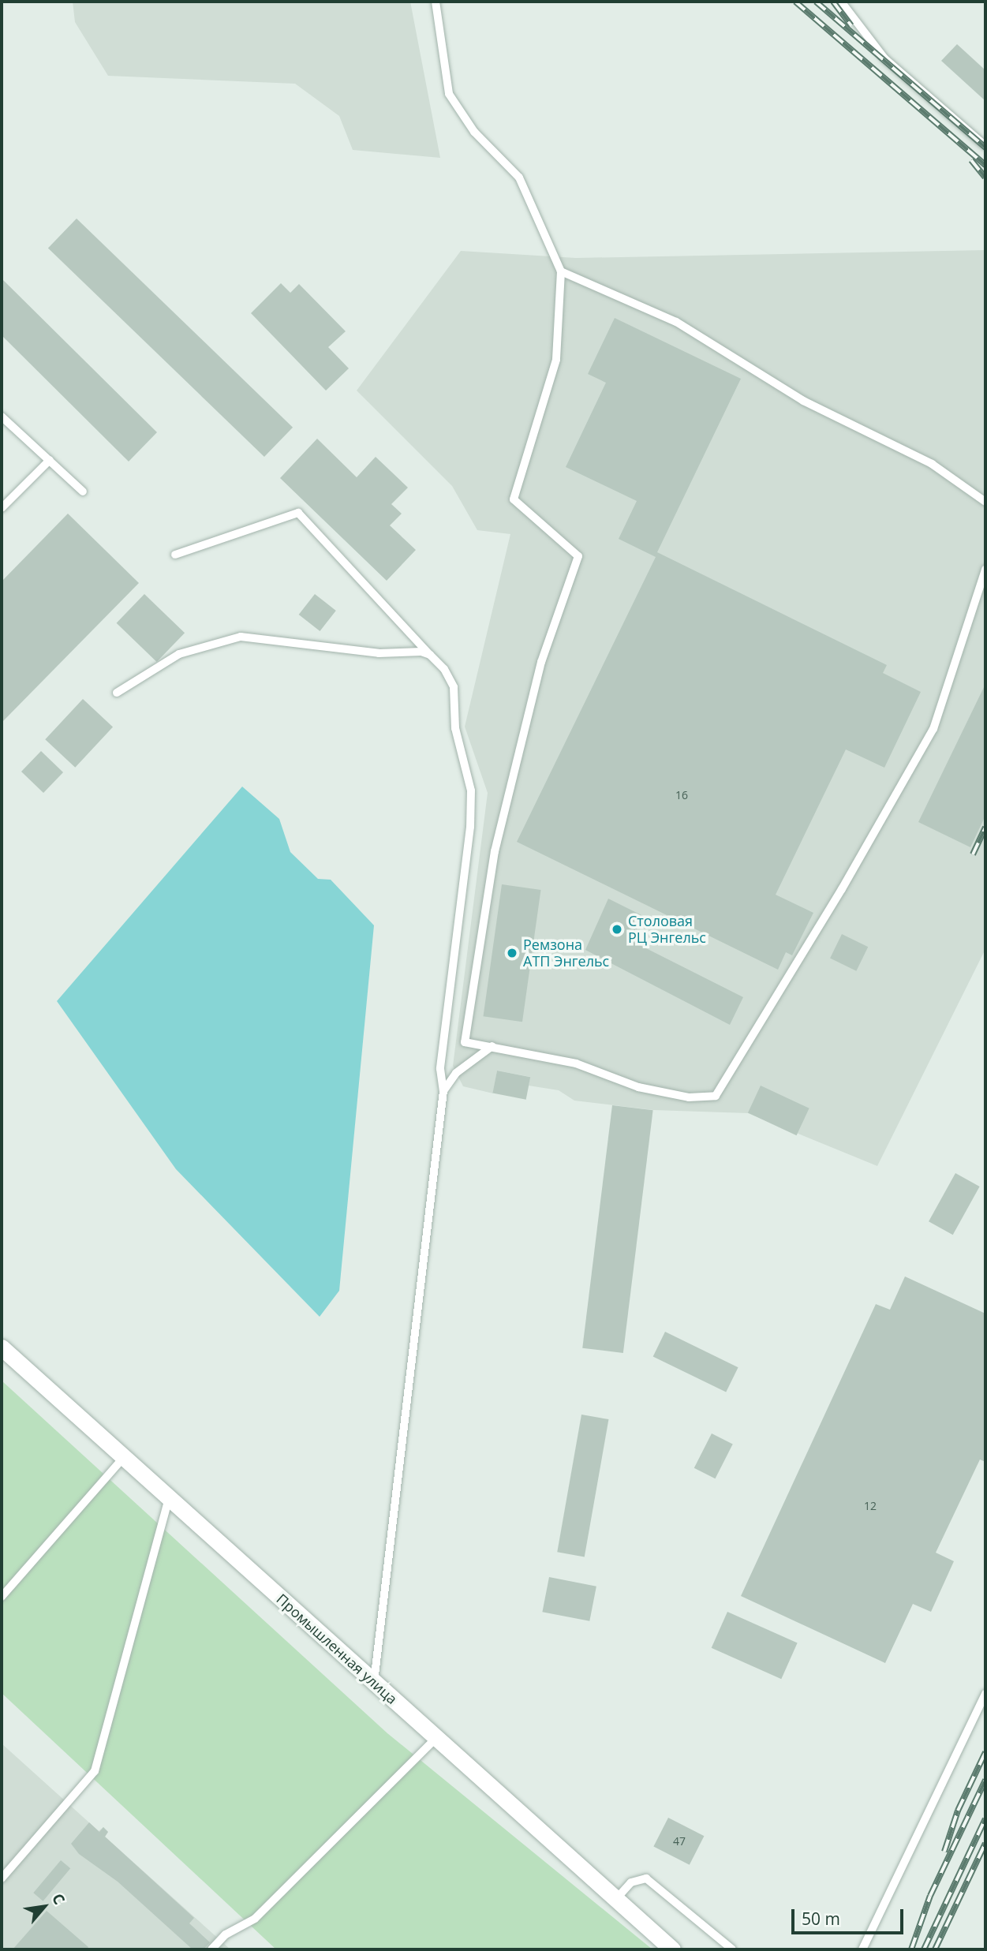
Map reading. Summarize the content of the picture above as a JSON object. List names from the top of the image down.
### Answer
{
  "streets": {
    "street": ["Промышленная улица"]
  },
  "places": ["Столовая РЦ Энгельс", "Ремзона АТП Энгельс"],
  "house_numbers": ["16", "12", "47"],
  "scale_bar": "50 m",
  "north": "top right"
}
